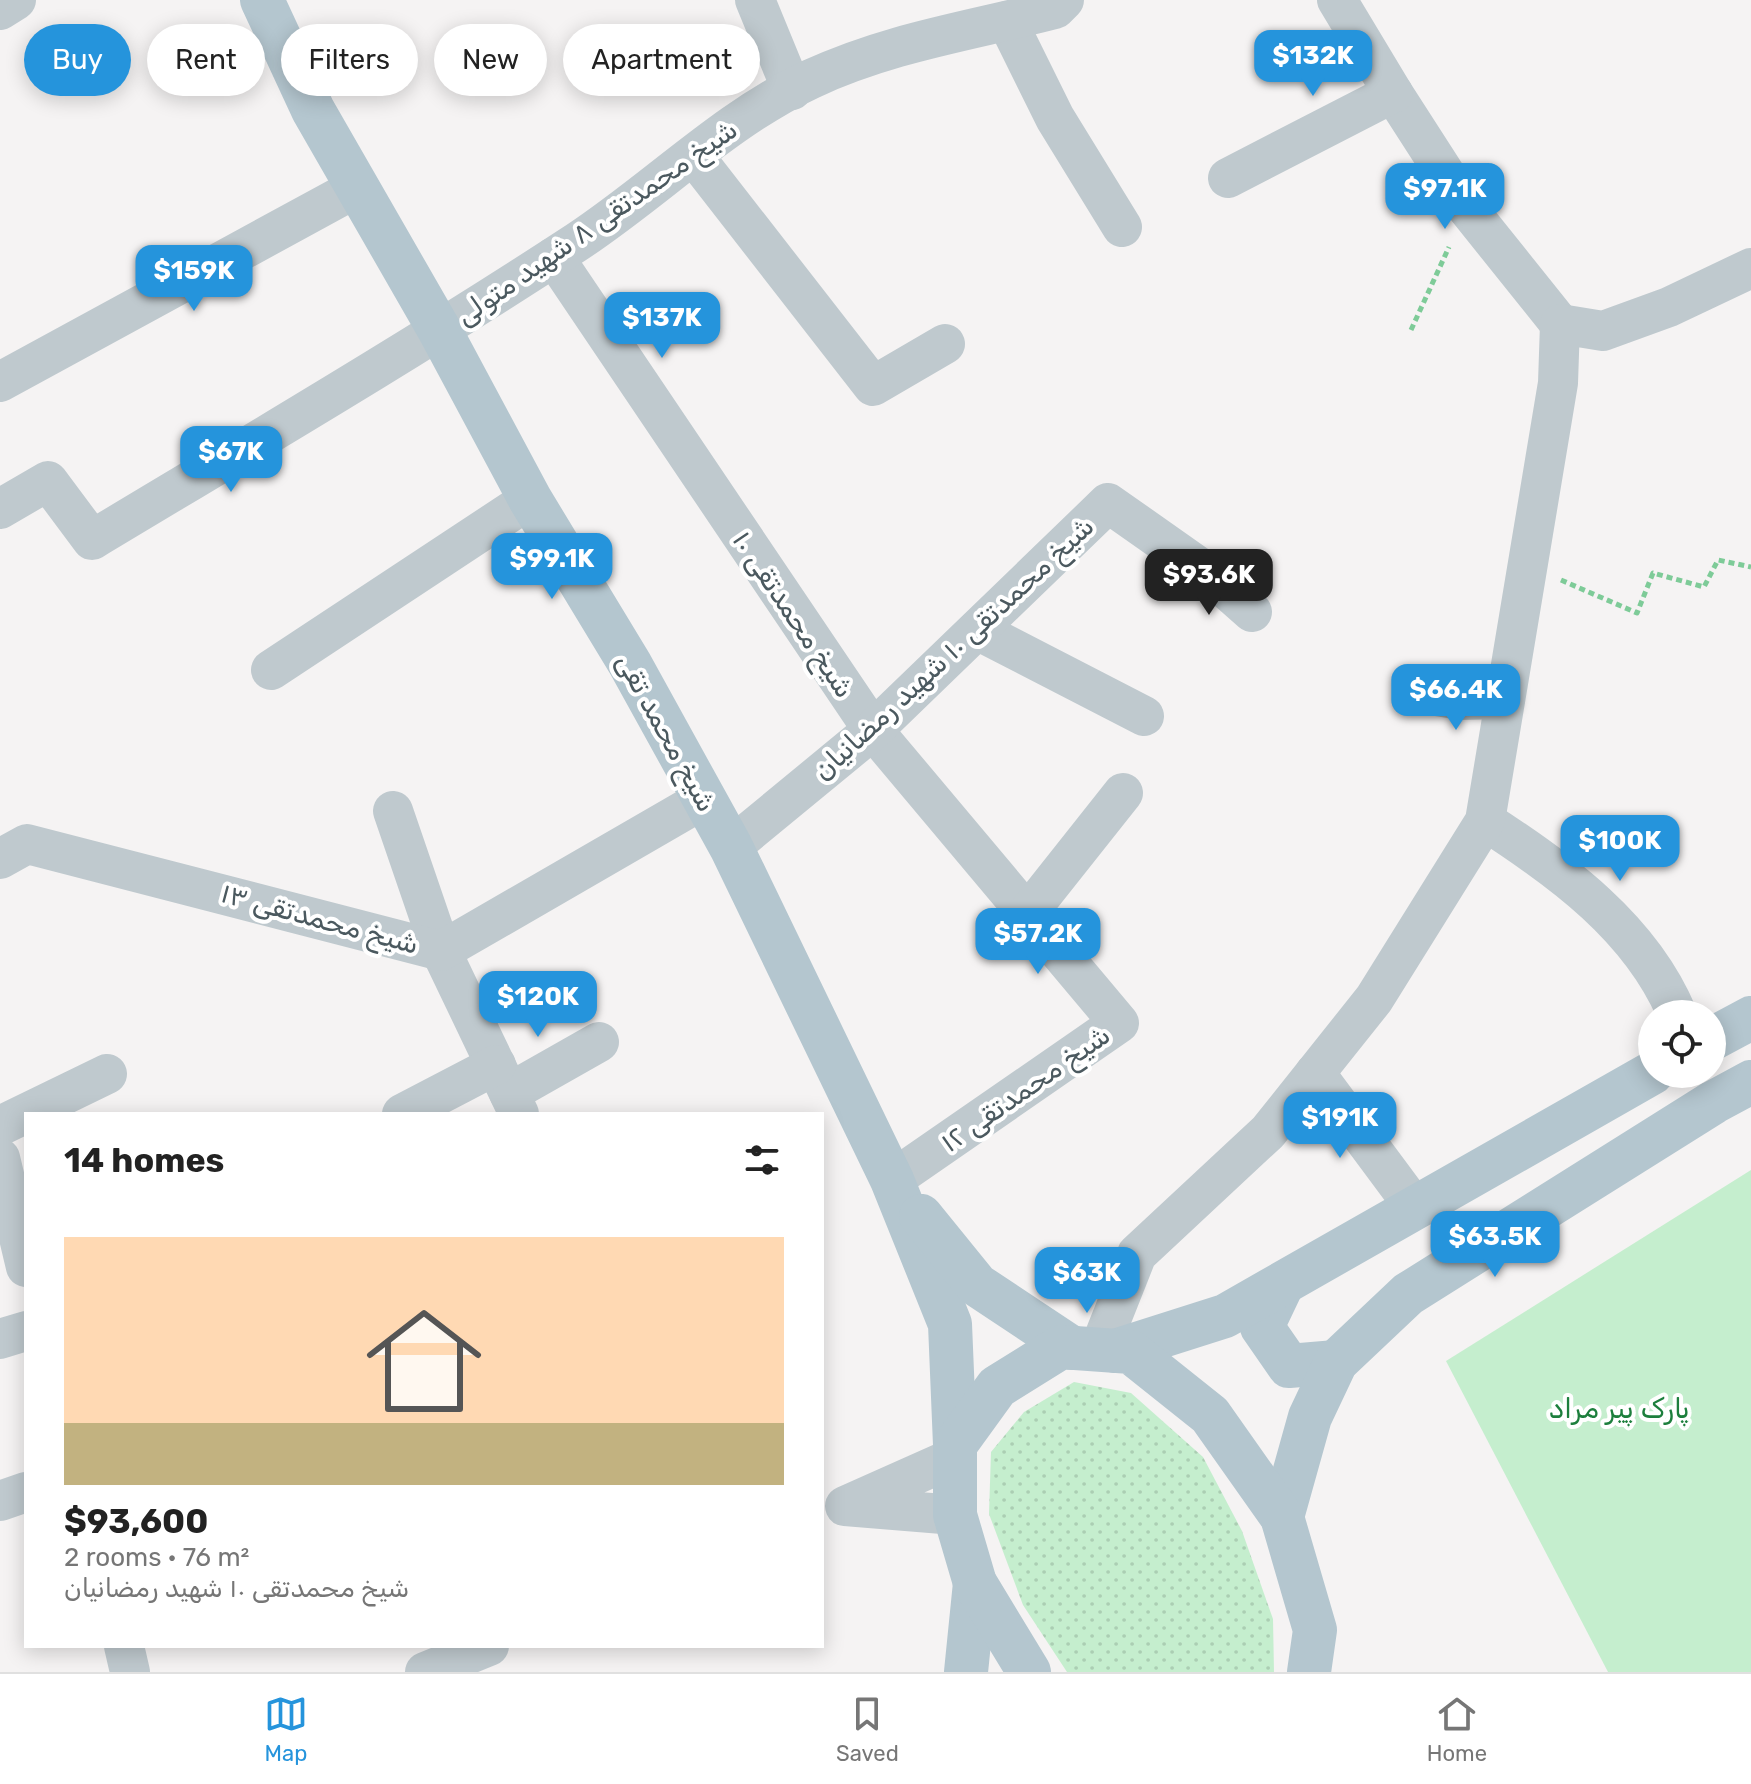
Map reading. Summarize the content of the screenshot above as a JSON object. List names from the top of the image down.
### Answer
{
  "streets": {
    "main road": ["شیخ محمد تقی"],
    "street": [
      "شیخ محمدتقی ۸ شهید متولی",
      "شیخ محمدتقی ۱۰",
      "شیخ محمدتقی ۱۰ شهید رمضانیان",
      "شیخ محمدتقی ۱۳",
      "شیخ محمدتقی ۱۲"
    ]
  },
  "crossings": [
    ["شیخ محمدتقی ۸ شهید متولی", "شیخ محمدتقی ۱۰"],
    ["شیخ محمدتقی ۸ شهید متولی", "شیخ محمد تقی"],
    ["شیخ محمدتقی ۱۰", "شیخ محمدتقی ۱۰ شهید رمضانیان"],
    ["شیخ محمدتقی ۱۰", "شیخ محمدتقی ۱۲"],
    ["شیخ محمدتقی ۱۰ شهید رمضانیان", "شیخ محمد تقی"],
    ["شیخ محمدتقی ۱۰ شهید رمضانیان", "شیخ محمدتقی ۱۲"],
    ["شیخ محمد تقی", "شیخ محمدتقی ۱۳"],
    ["شیخ محمد تقی", "شیخ محمدتقی ۱۲"]
  ],
  "parks": ["پارک پیر مراد"],
  "page": {
    "chip": [
      "Buy",
      "Rent",
      "Filters",
      "New",
      "Apartment"
    ],
    "price": [
      "$132K",
      "$97.1K",
      "$159K",
      "$137K",
      "$67K",
      "$99.1K",
      "$93.6K",
      "$66.4K",
      "$100K",
      "$57.2K",
      "$120K",
      "$191K",
      "$63.5K",
      "$63K"
    ],
    "heading": "14 homes",
    "list": [
      {
        "name": "$93,600",
        "note": "2 rooms · 76 m² · شیخ محمدتقی ۱۰ شهید رمضانیان"
      }
    ],
    "tabs": ["Map", "Saved", "Home"]
  }
}
